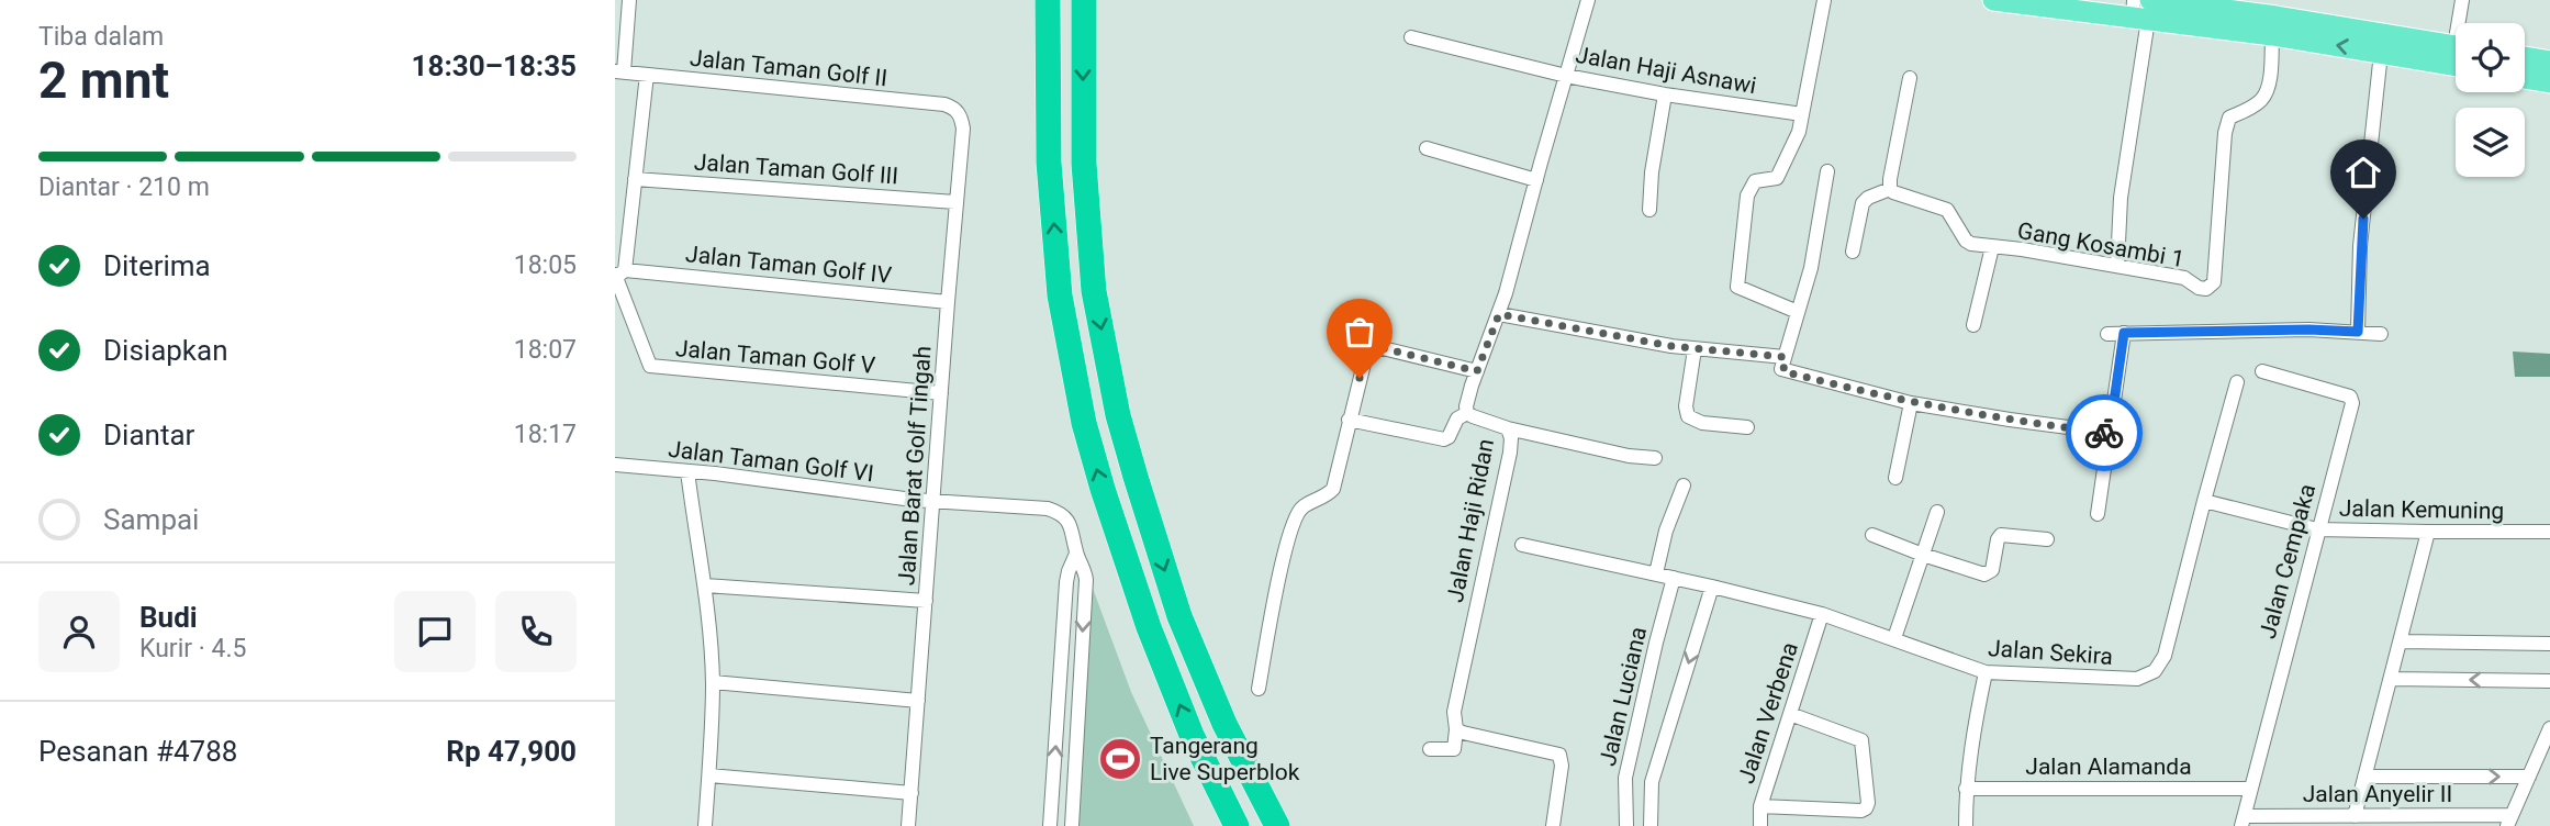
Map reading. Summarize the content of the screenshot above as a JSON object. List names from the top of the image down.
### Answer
{
  "streets": {
    "street": [
      "Jalan Taman Golf II",
      "Jalan Haji Asnawi",
      "Jalan Taman Golf III",
      "Gang Kosambi 1",
      "Jalan Taman Golf IV",
      "Jalan Taman Golf V",
      "Jalan Taman Golf VI",
      "Jalan Barat Golf Tingah",
      "Jalan Kemuning",
      "Jalan Haji Ridan",
      "Jalan Cempaka",
      "Jalan Sekira",
      "Jalan Luciana",
      "Jalan Verbena",
      "Jalan Alamanda",
      "Jalan Anyelir II"
    ]
  },
  "crossings": [
    ["Jalan Taman Golf II", "Jalan Barat Golf Tingah"],
    ["Jalan Haji Asnawi", "Jalan Haji Ridan"],
    ["Jalan Taman Golf III", "Jalan Barat Golf Tingah"],
    ["Jalan Taman Golf IV", "Jalan Taman Golf V"],
    ["Jalan Taman Golf IV", "Jalan Barat Golf Tingah"],
    ["Jalan Taman Golf V", "Jalan Barat Golf Tingah"],
    ["Jalan Taman Golf VI", "Jalan Barat Golf Tingah"],
    ["Jalan Kemuning", "Jalan Cempaka"],
    ["Jalan Kemuning", "Jalan Sekira"],
    ["Jalan Cempaka", "Jalan Alamanda"],
    ["Jalan Cempaka", "Jalan Anyelir II"],
    ["Jalan Sekira", "Jalan Luciana"],
    ["Jalan Sekira", "Jalan Verbena"]
  ],
  "places": {
    "sports": ["Tangerang Live Superblok"]
  },
  "page": {
    "heading": ["2 mnt", "Tiba dalam", "18:30–18:35"],
    "panel": [
      "Budi",
      "Kurir · 4.5",
      "Pesanan #4788",
      "Rp 47,900"
    ],
    "bar": "Diantar · 210 m",
    "list": [
      ["Diterima", "18:05"],
      ["Disiapkan", "18:07"],
      ["Diantar", "18:17"],
      "Sampai"
    ]
  }
}
